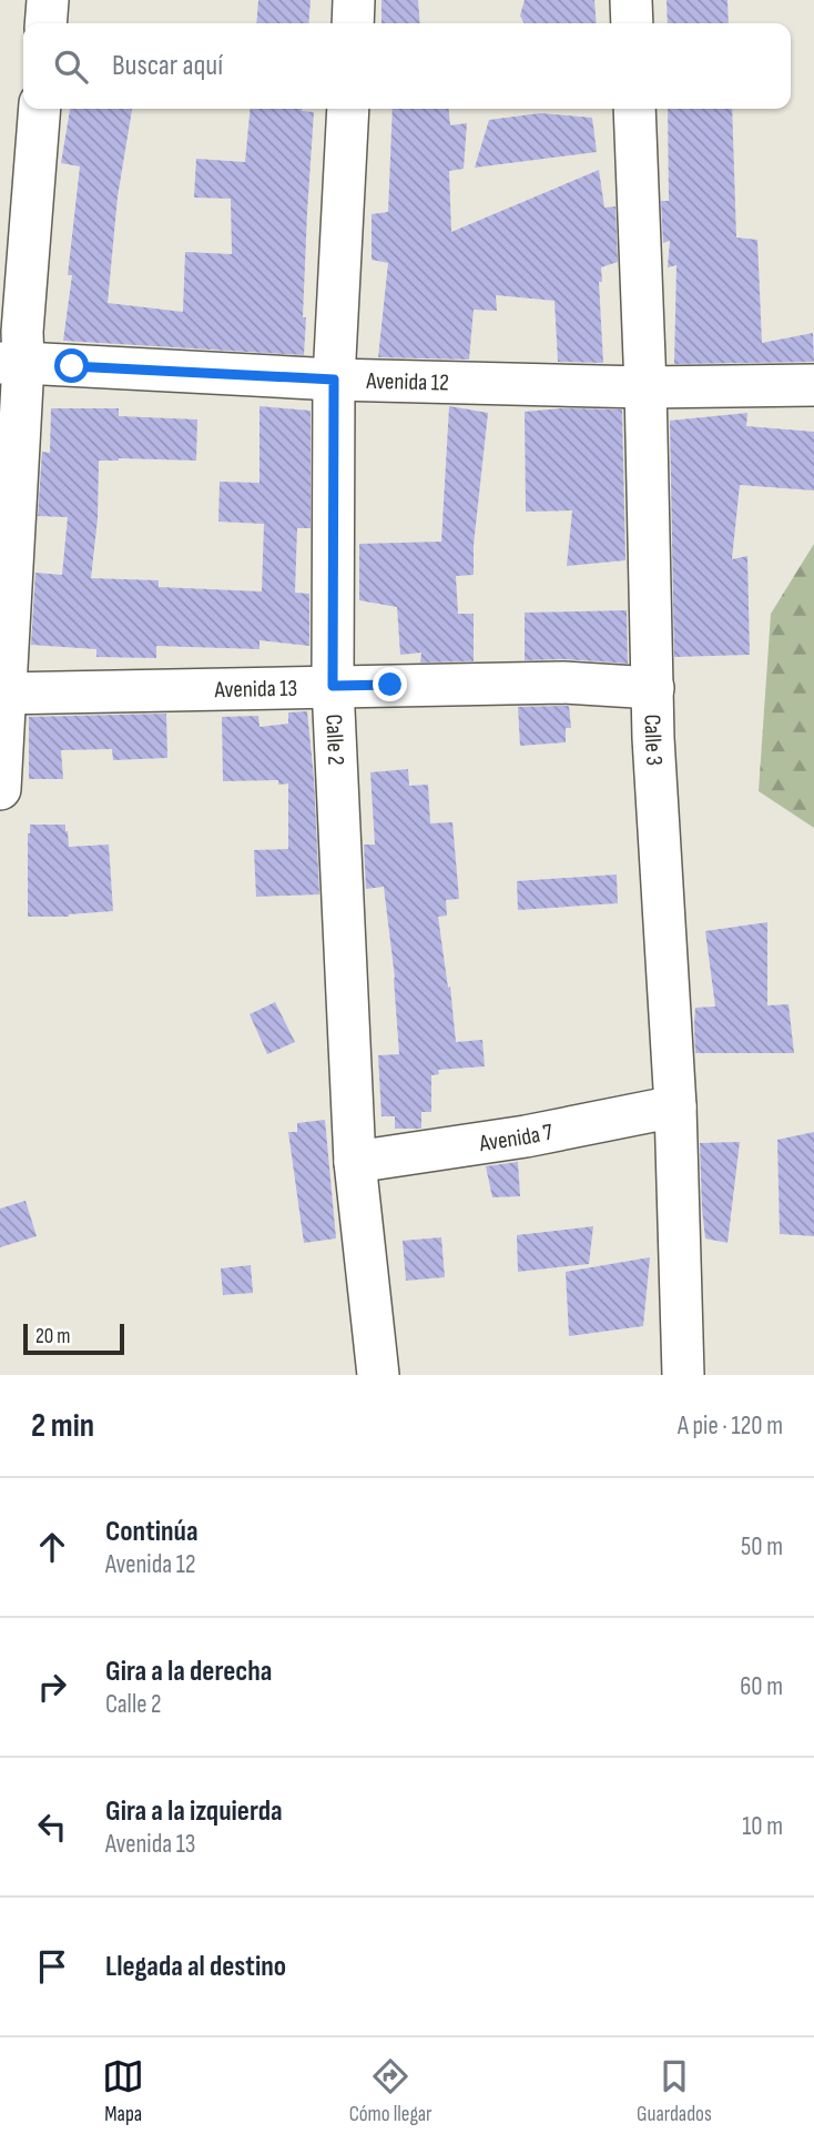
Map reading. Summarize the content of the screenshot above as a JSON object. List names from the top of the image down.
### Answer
{
  "streets": {
    "street": [
      "Avenida 12",
      "Avenida 13",
      "Calle 2",
      "Calle 3",
      "Avenida 7"
    ]
  },
  "crossings": [
    ["Avenida 12", "Calle 2"],
    ["Avenida 12", "Calle 3"],
    ["Avenida 13", "Calle 2"],
    ["Avenida 13", "Calle 3"],
    ["Calle 2", "Avenida 7"],
    ["Calle 3", "Avenida 7"]
  ],
  "scale_bar": "20 m",
  "page": {
    "search": "Buscar aquí",
    "scale": "20 m",
    "heading": ["2 min", "A pie · 120 m"],
    "list": [
      ["Continúa", "Avenida 12", "50 m"],
      ["Gira a la derecha", "Calle 2", "60 m"],
      ["Gira a la izquierda", "Avenida 13", "10 m"],
      "Llegada al destino"
    ],
    "nav": ["Mapa", "Cómo llegar", "Guardados"]
  }
}
